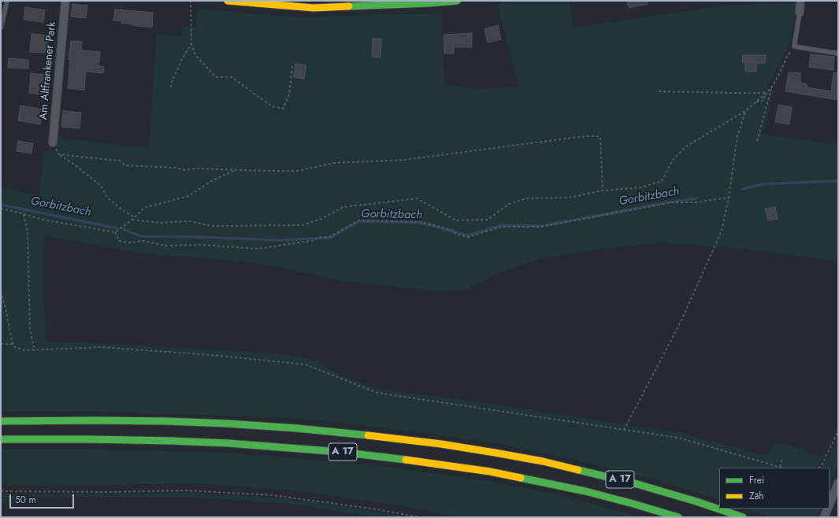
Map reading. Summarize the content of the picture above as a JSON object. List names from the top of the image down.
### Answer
{
  "streets": {
    "main road": ["A 17"],
    "street": ["Am Altfrankener Park"]
  },
  "water": ["Gorbitzbach"],
  "legend": ["Frei", "Zäh"],
  "scale_bar": "50 m"
}
